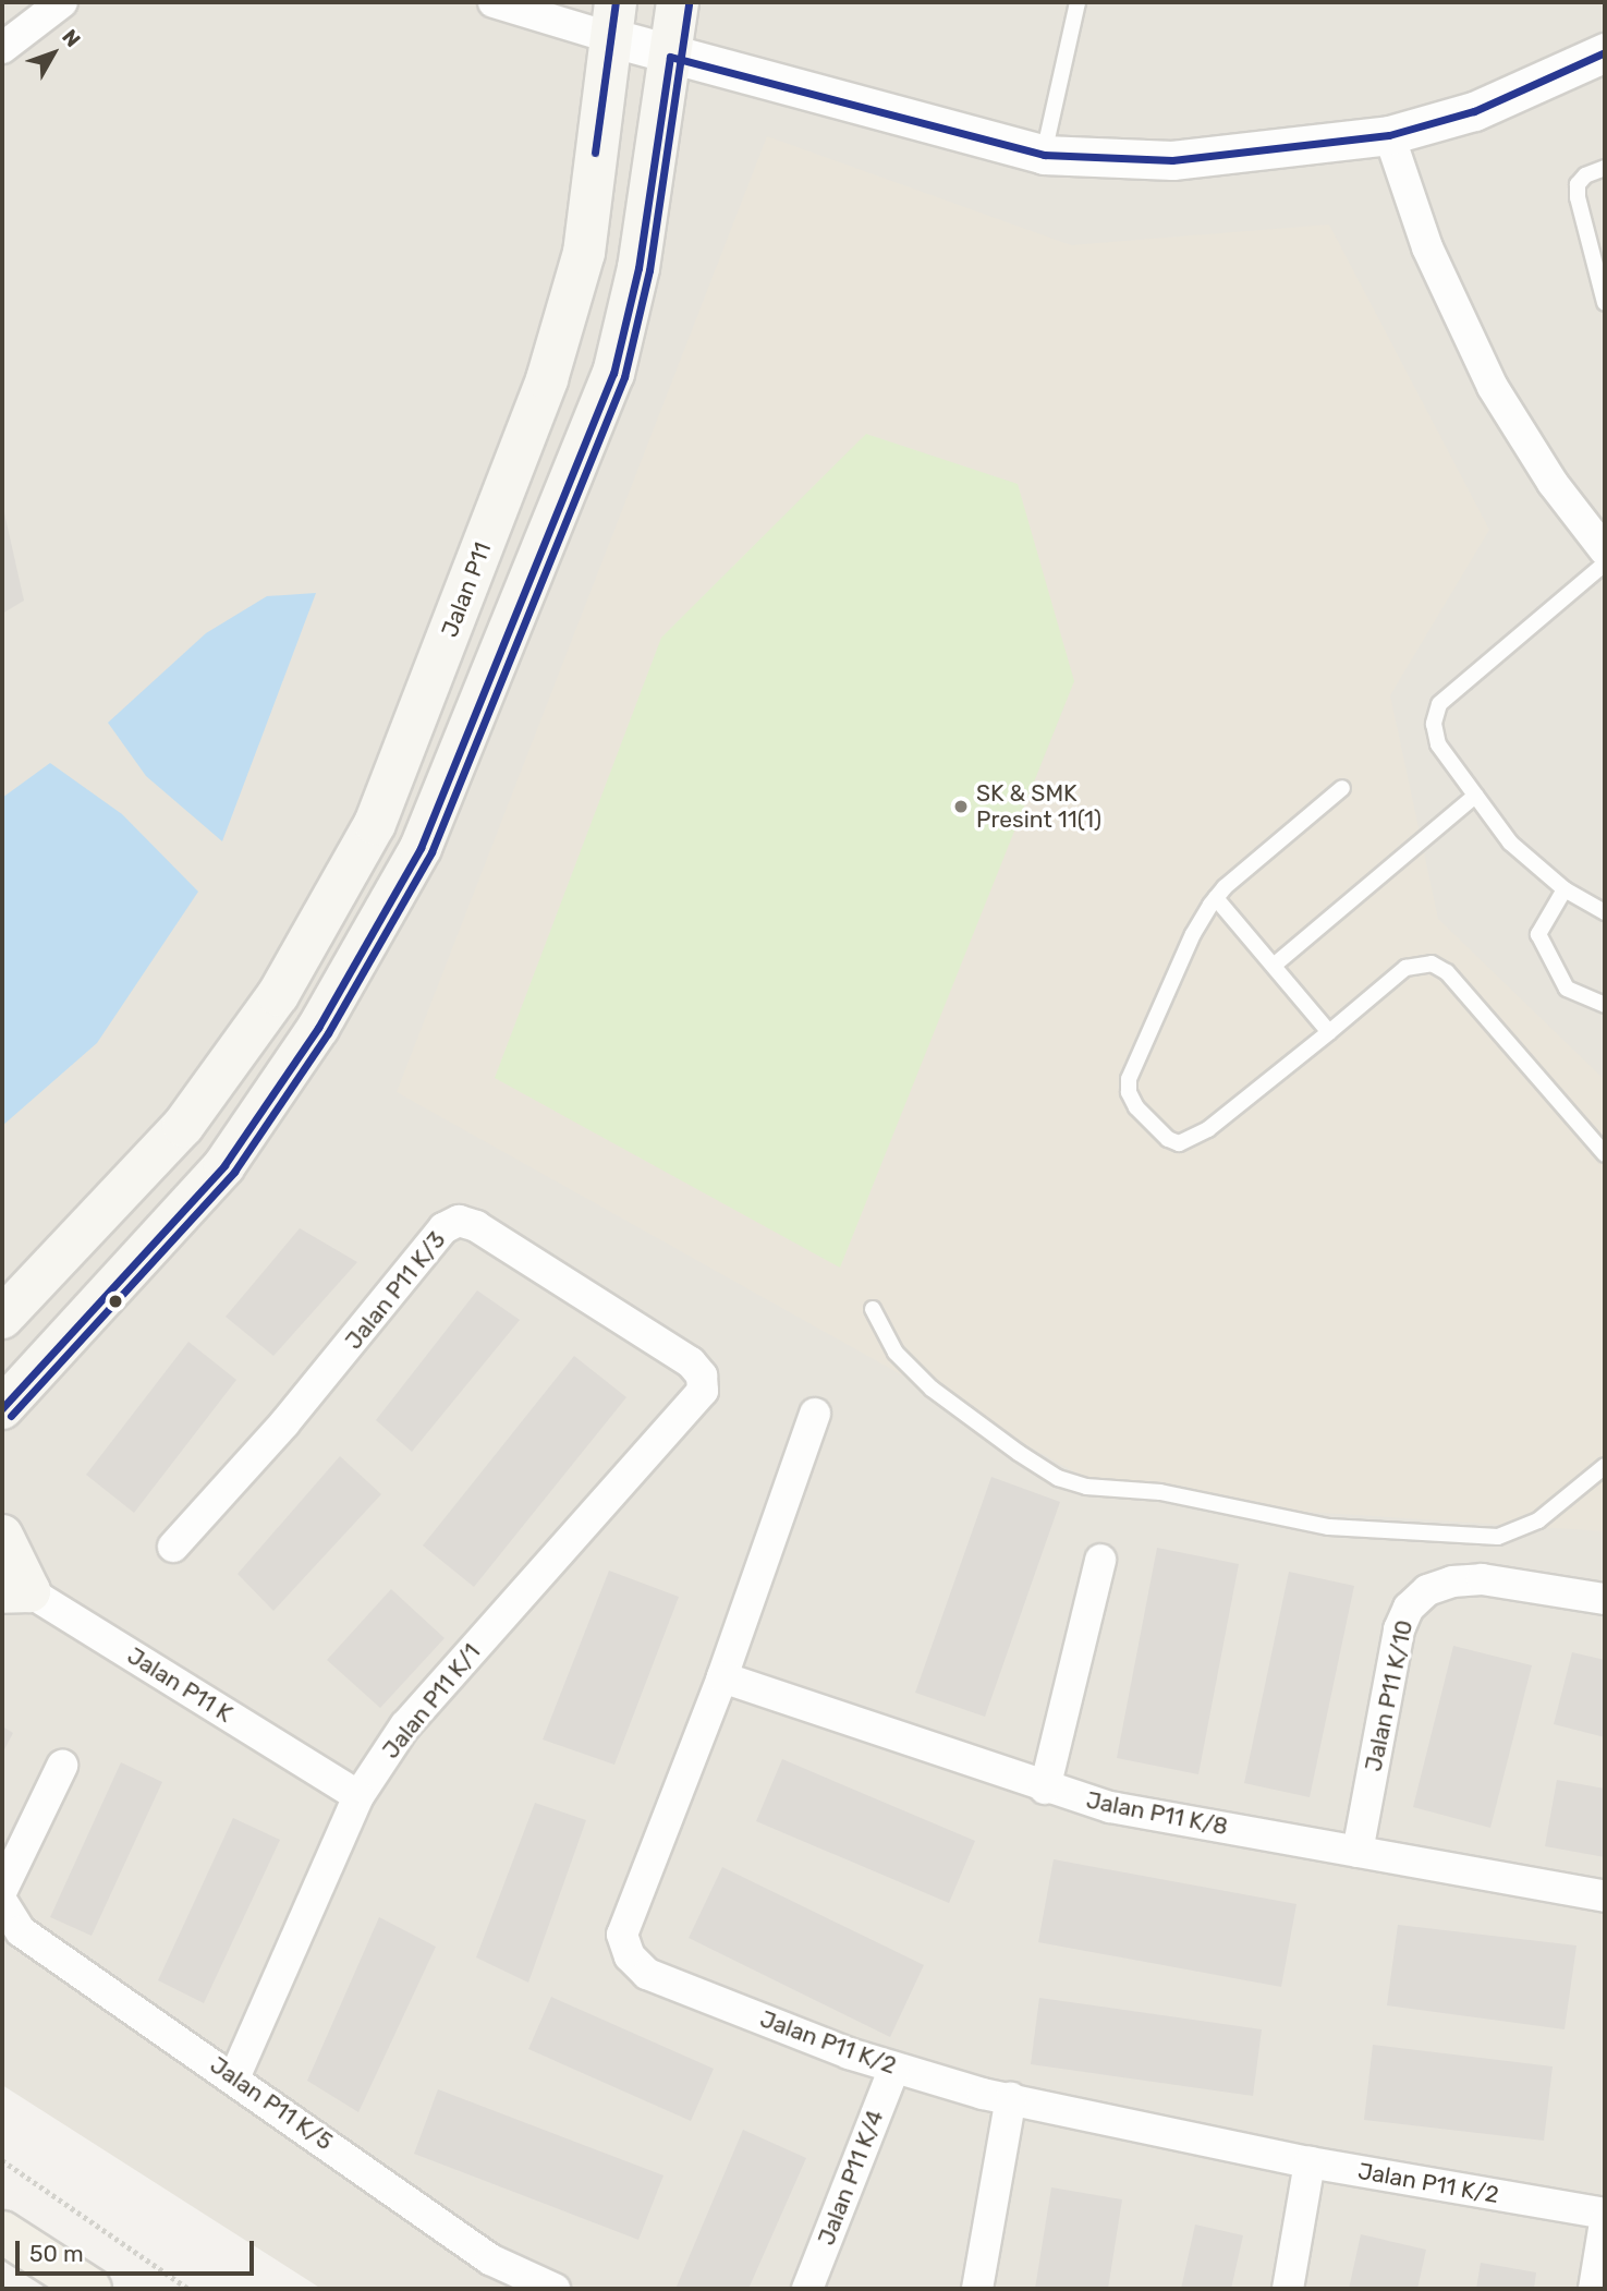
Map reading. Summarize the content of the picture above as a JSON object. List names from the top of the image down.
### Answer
{
  "streets": {
    "main road": ["Jalan P11"],
    "street": [
      "Jalan P11 K/3",
      "Jalan P11 K",
      "Jalan P11 K/10",
      "Jalan P11 K/1",
      "Jalan P11 K/8",
      "Jalan P11 K/2",
      "Jalan P11 K/5",
      "Jalan P11 K/4"
    ]
  },
  "crossings": [
    ["Jalan P11 K/3", "Jalan P11 K/1"],
    ["Jalan P11 K", "Jalan P11 K/1"],
    ["Jalan P11 K/10", "Jalan P11 K/8"],
    ["Jalan P11 K/1", "Jalan P11 K/5"],
    ["Jalan P11 K/8", "Jalan P11 K/2"],
    ["Jalan P11 K/2", "Jalan P11 K/4"]
  ],
  "places": ["SK & SMK Presint 11(1)"],
  "scale_bar": "50 m",
  "north": "top right"
}
